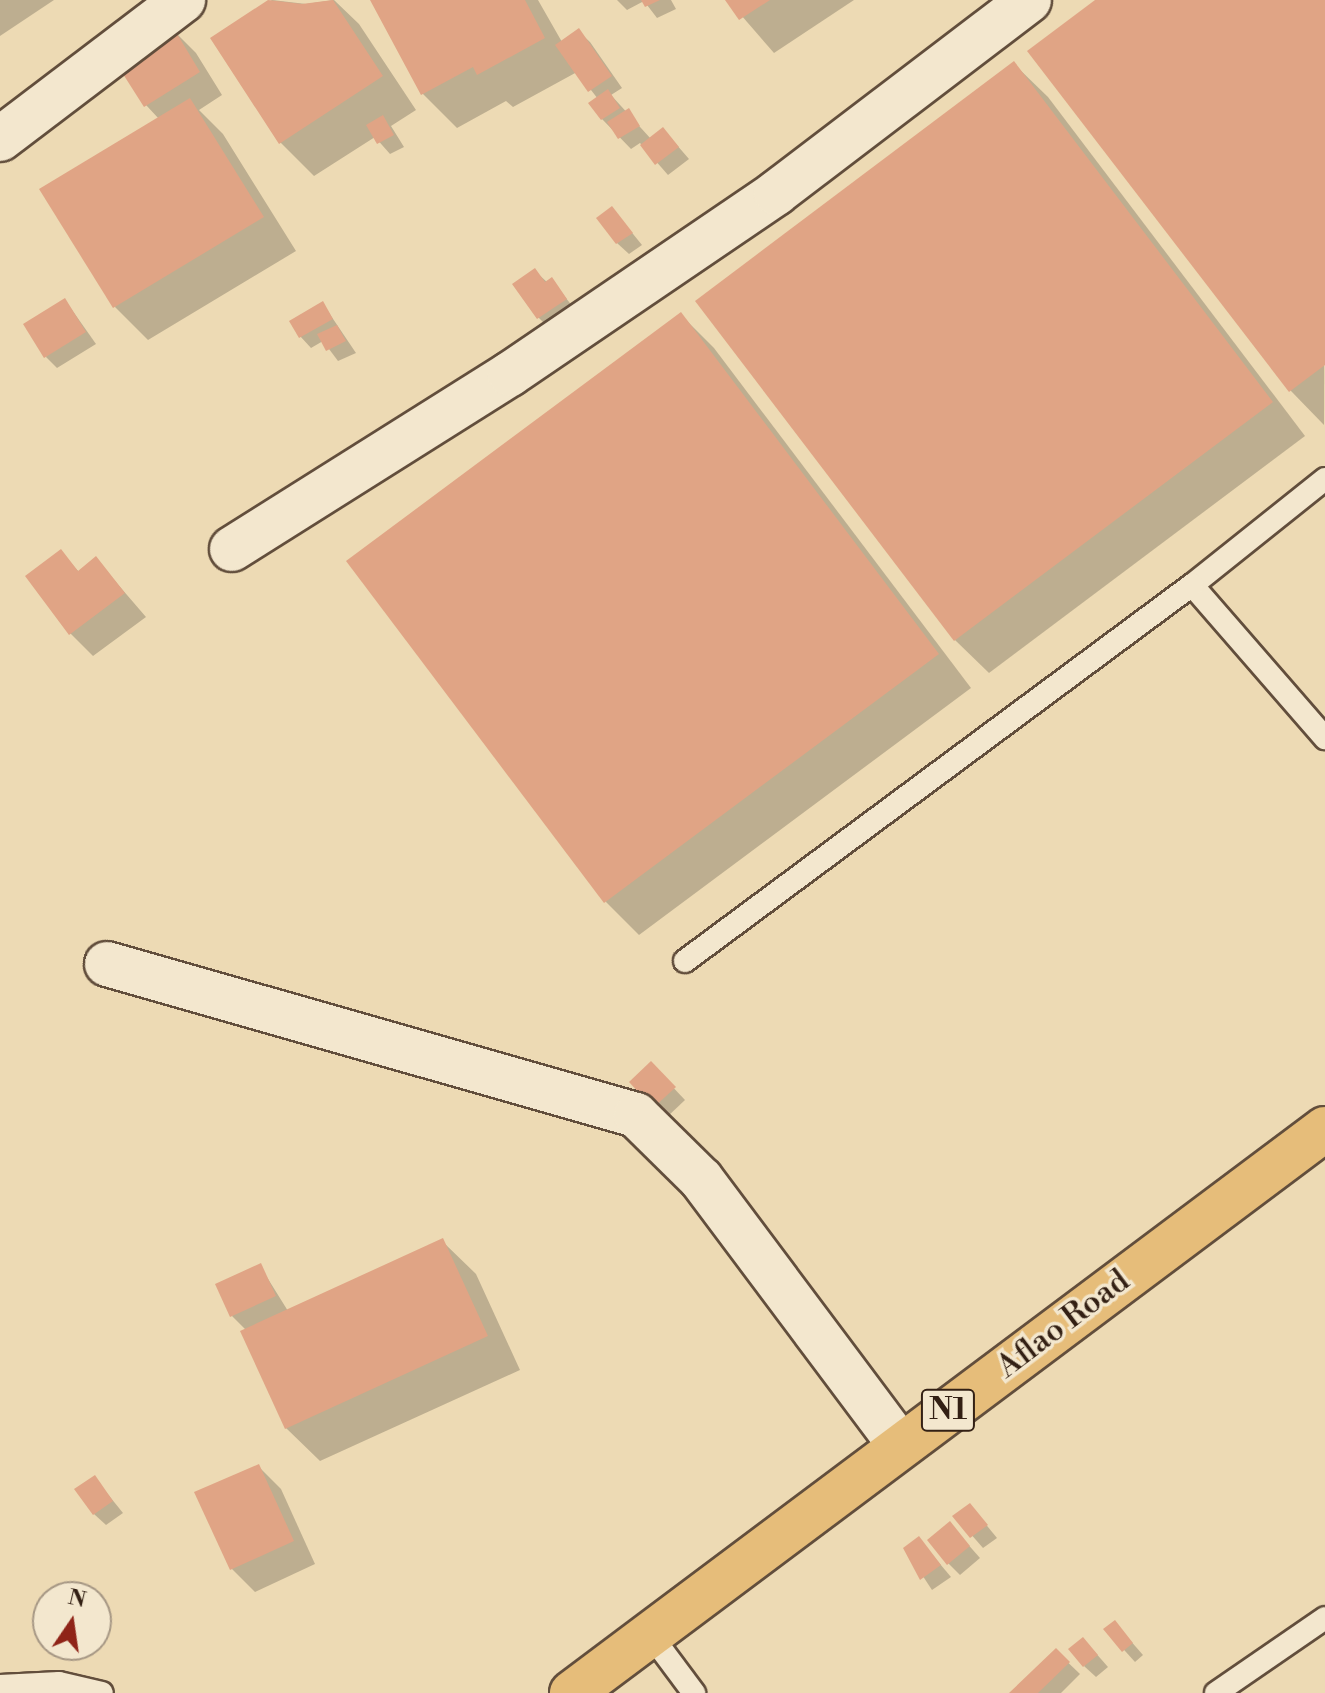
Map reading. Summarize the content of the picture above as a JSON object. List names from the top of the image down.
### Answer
{
  "streets": {
    "highway": ["Aflao Road", "N1"]
  },
  "north": "top"
}
